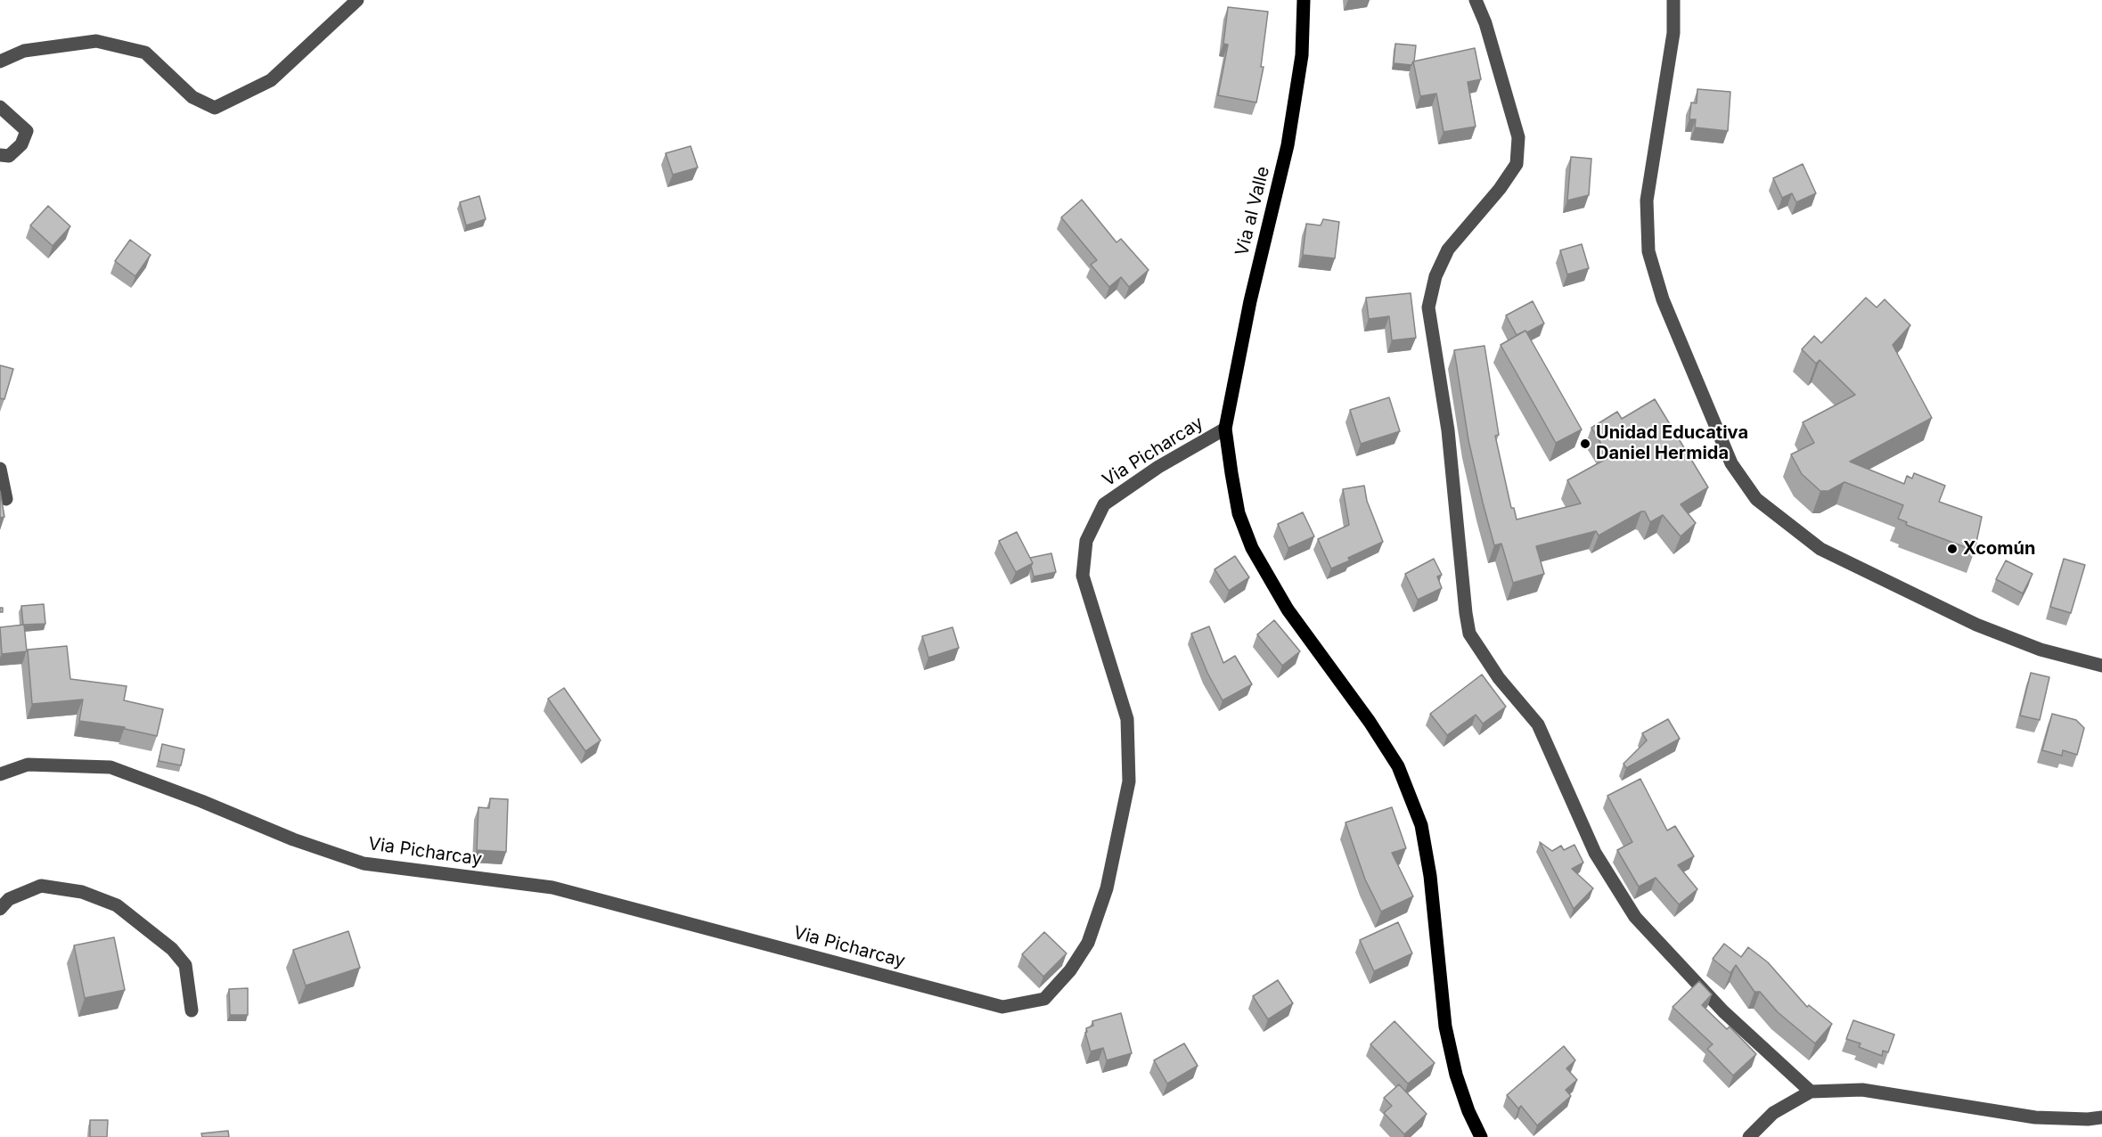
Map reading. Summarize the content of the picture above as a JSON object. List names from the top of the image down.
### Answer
{
  "streets": {
    "main road": ["Via al Valle"],
    "street": ["Via Picharcay"]
  },
  "crossings": [
    ["Via al Valle", "Via Picharcay"]
  ],
  "places": ["Unidad Educativa Daniel Hermida", "Xcomún"]
}
